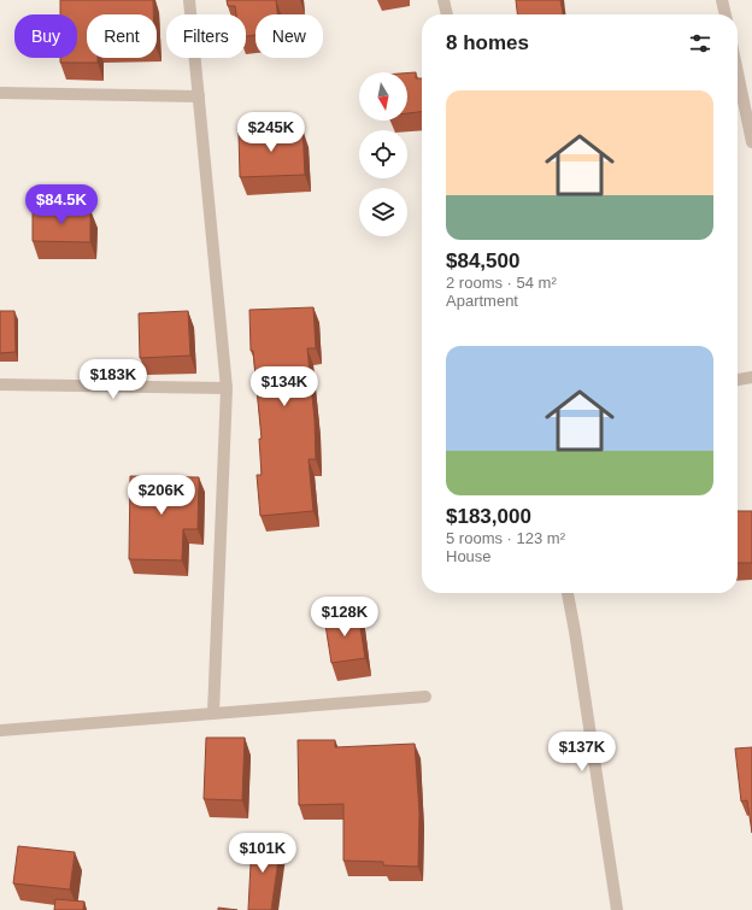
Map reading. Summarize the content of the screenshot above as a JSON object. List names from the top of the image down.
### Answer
{
  "north": "bottom",
  "page": {
    "chip": [
      "Buy",
      "Rent",
      "Filters",
      "New"
    ],
    "heading": "8 homes",
    "list": [
      {
        "name": "$84,500",
        "note": "2 rooms · 54 m² · Apartment"
      },
      {
        "name": "$183,000",
        "note": "5 rooms · 123 m² · House"
      }
    ],
    "price": [
      "$245K",
      "$84.5K",
      "$183K",
      "$134K",
      "$206K",
      "$128K",
      "$137K",
      "$101K"
    ]
  }
}
